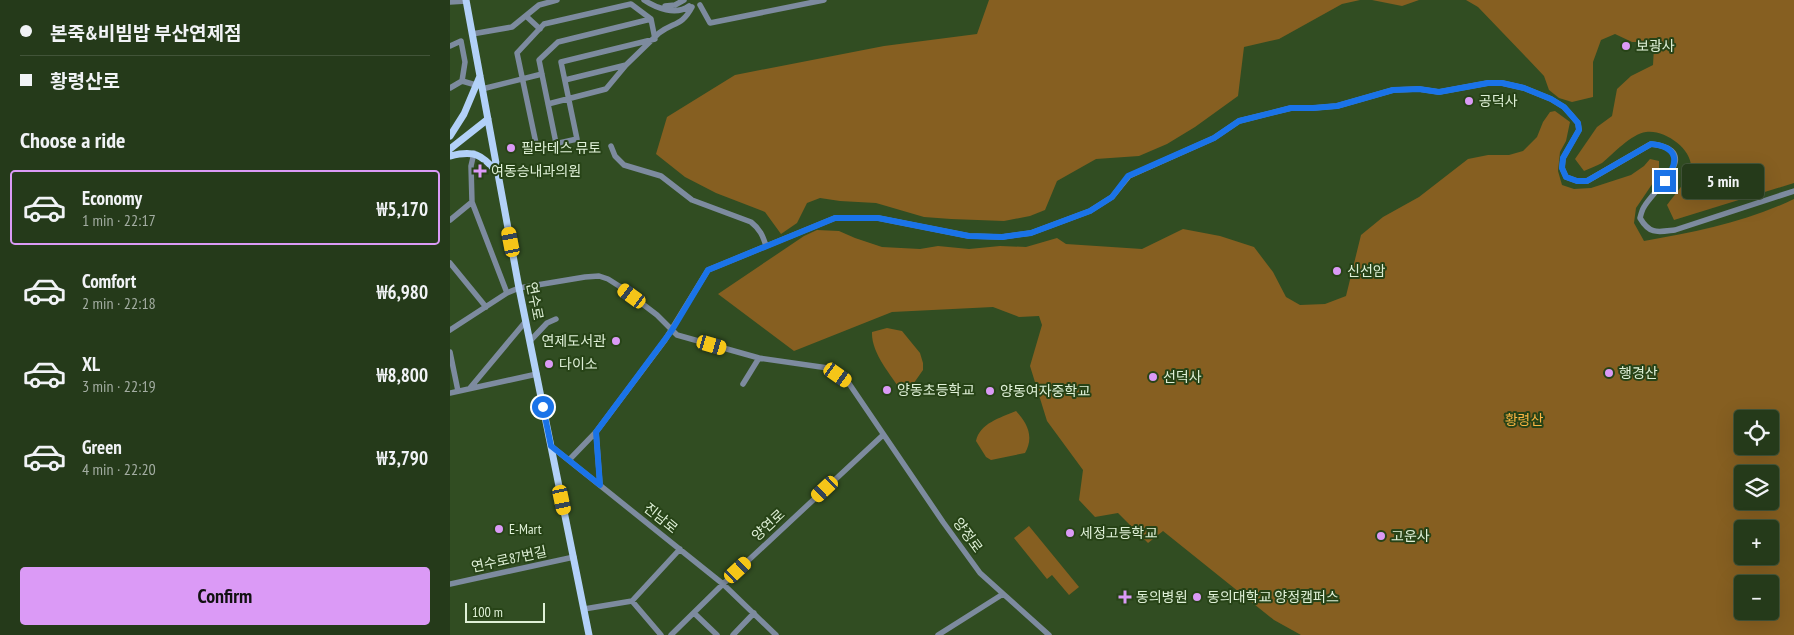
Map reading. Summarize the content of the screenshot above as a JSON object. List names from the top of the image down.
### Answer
{
  "streets": {
    "main road": ["연수로"],
    "street": [
      "진남로",
      "양연로",
      "양정로",
      "연수로87번길"
    ]
  },
  "crossings": [
    ["연수로", "진남로"],
    ["연수로", "연수로87번길"],
    ["진남로", "양연로"],
    ["양연로", "양정로"]
  ],
  "parks": ["황령산"],
  "places": {
    "other": [
      "보광사",
      "공덕사",
      "필라테스 뮤토",
      "신선암",
      "연제도서관",
      "다이소",
      "행경산",
      "선덕사",
      "양동초등학교",
      "양동여자중학교",
      "E-Mart",
      "세정고등학교",
      "고운사",
      "동의대학교 양정캠퍼스"
    ],
    "health": ["여동승내과의원", "동의병원"]
  },
  "scale_bar": "100 m",
  "page": {
    "banner": ["본죽&비빔밥 부산연제점", "황령산로"],
    "heading": "Choose a ride",
    "bubble": "5 min",
    "list": [
      {
        "name": "Economy",
        "note": "1 min · 22:17",
        "value": "₩5,170"
      },
      {
        "name": "Comfort",
        "note": "2 min · 22:18",
        "value": "₩6,980"
      },
      {
        "name": "XL",
        "note": "3 min · 22:19",
        "value": "₩8,800"
      },
      {
        "name": "Green",
        "note": "4 min · 22:20",
        "value": "₩3,790"
      }
    ],
    "map_buttons": ["+", "−"],
    "buttons": "Confirm",
    "scale": "100 m"
  }
}
